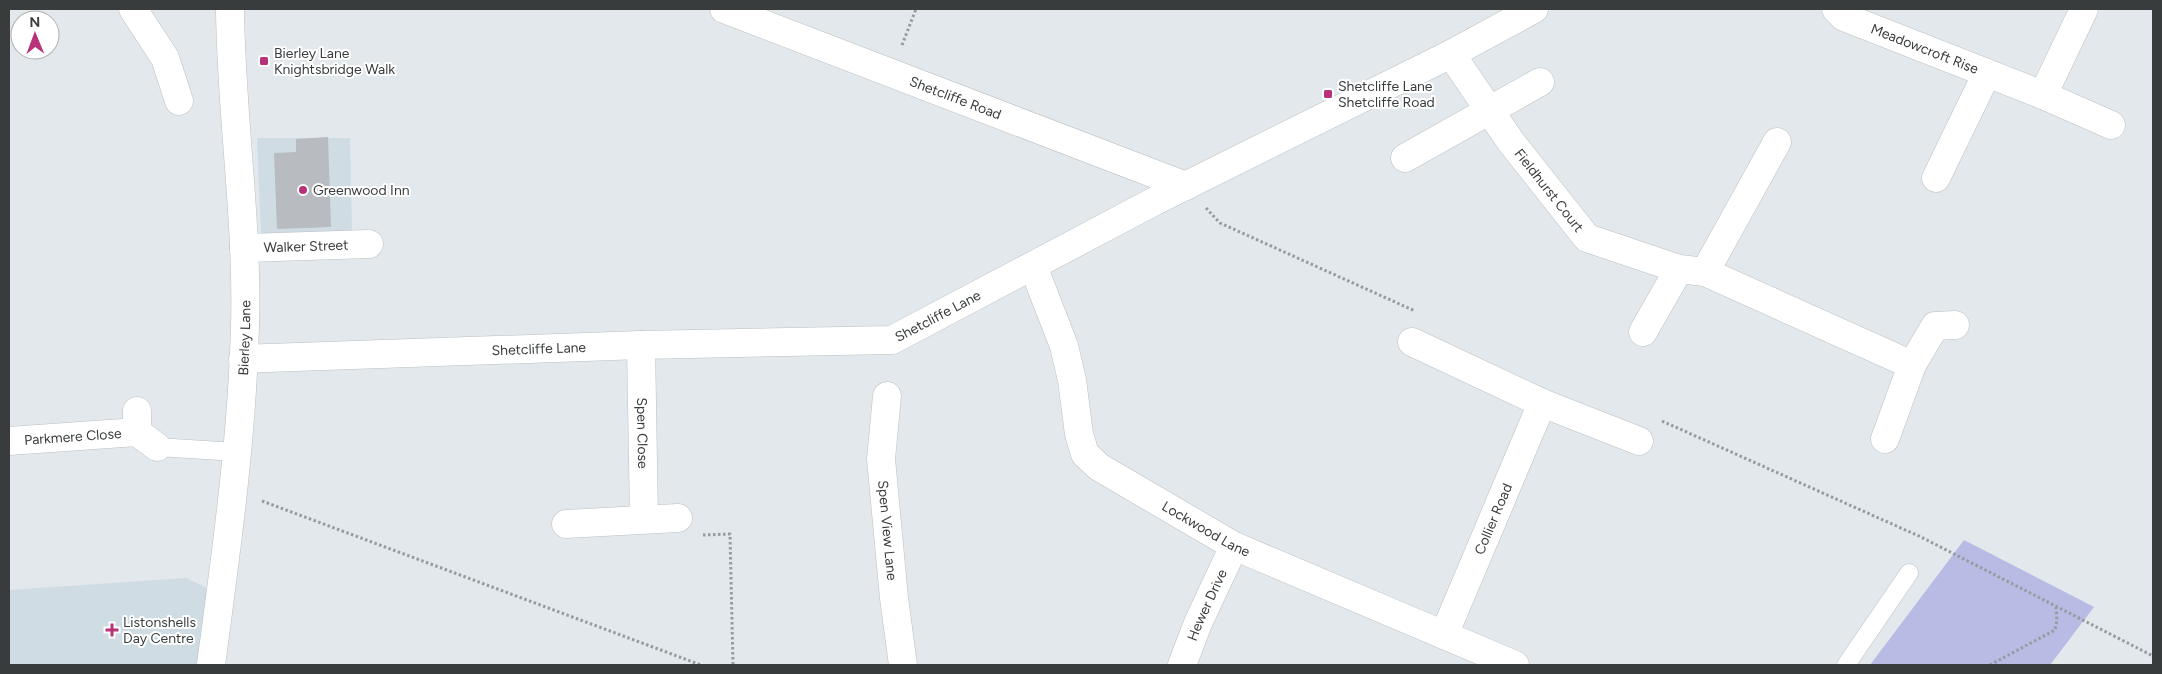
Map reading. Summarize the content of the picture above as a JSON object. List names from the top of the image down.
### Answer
{
  "streets": {
    "street": [
      "Meadowcroft Rise",
      "Shetcliffe Road",
      "Fieldhurst Court",
      "Walker Street",
      "Shetcliffe Lane",
      "Bierley Lane",
      "Spen Close",
      "Parkmere Close",
      "Collier Road",
      "Lockwood Lane",
      "Spen View Lane",
      "Hewer Drive"
    ]
  },
  "crossings": [
    ["Shetcliffe Road", "Shetcliffe Lane"],
    ["Fieldhurst Court", "Shetcliffe Lane"],
    ["Walker Street", "Bierley Lane"],
    ["Shetcliffe Lane", "Bierley Lane"],
    ["Shetcliffe Lane", "Spen Close"],
    ["Shetcliffe Lane", "Lockwood Lane"],
    ["Collier Road", "Lockwood Lane"],
    ["Lockwood Lane", "Hewer Drive"]
  ],
  "places": {
    "transit": ["Bierley Lane Knightsbridge Walk", "Shetcliffe Lane Shetcliffe Road"],
    "other": ["Greenwood Inn"],
    "health": ["Listonshells Day Centre"]
  },
  "north": "top"
}
